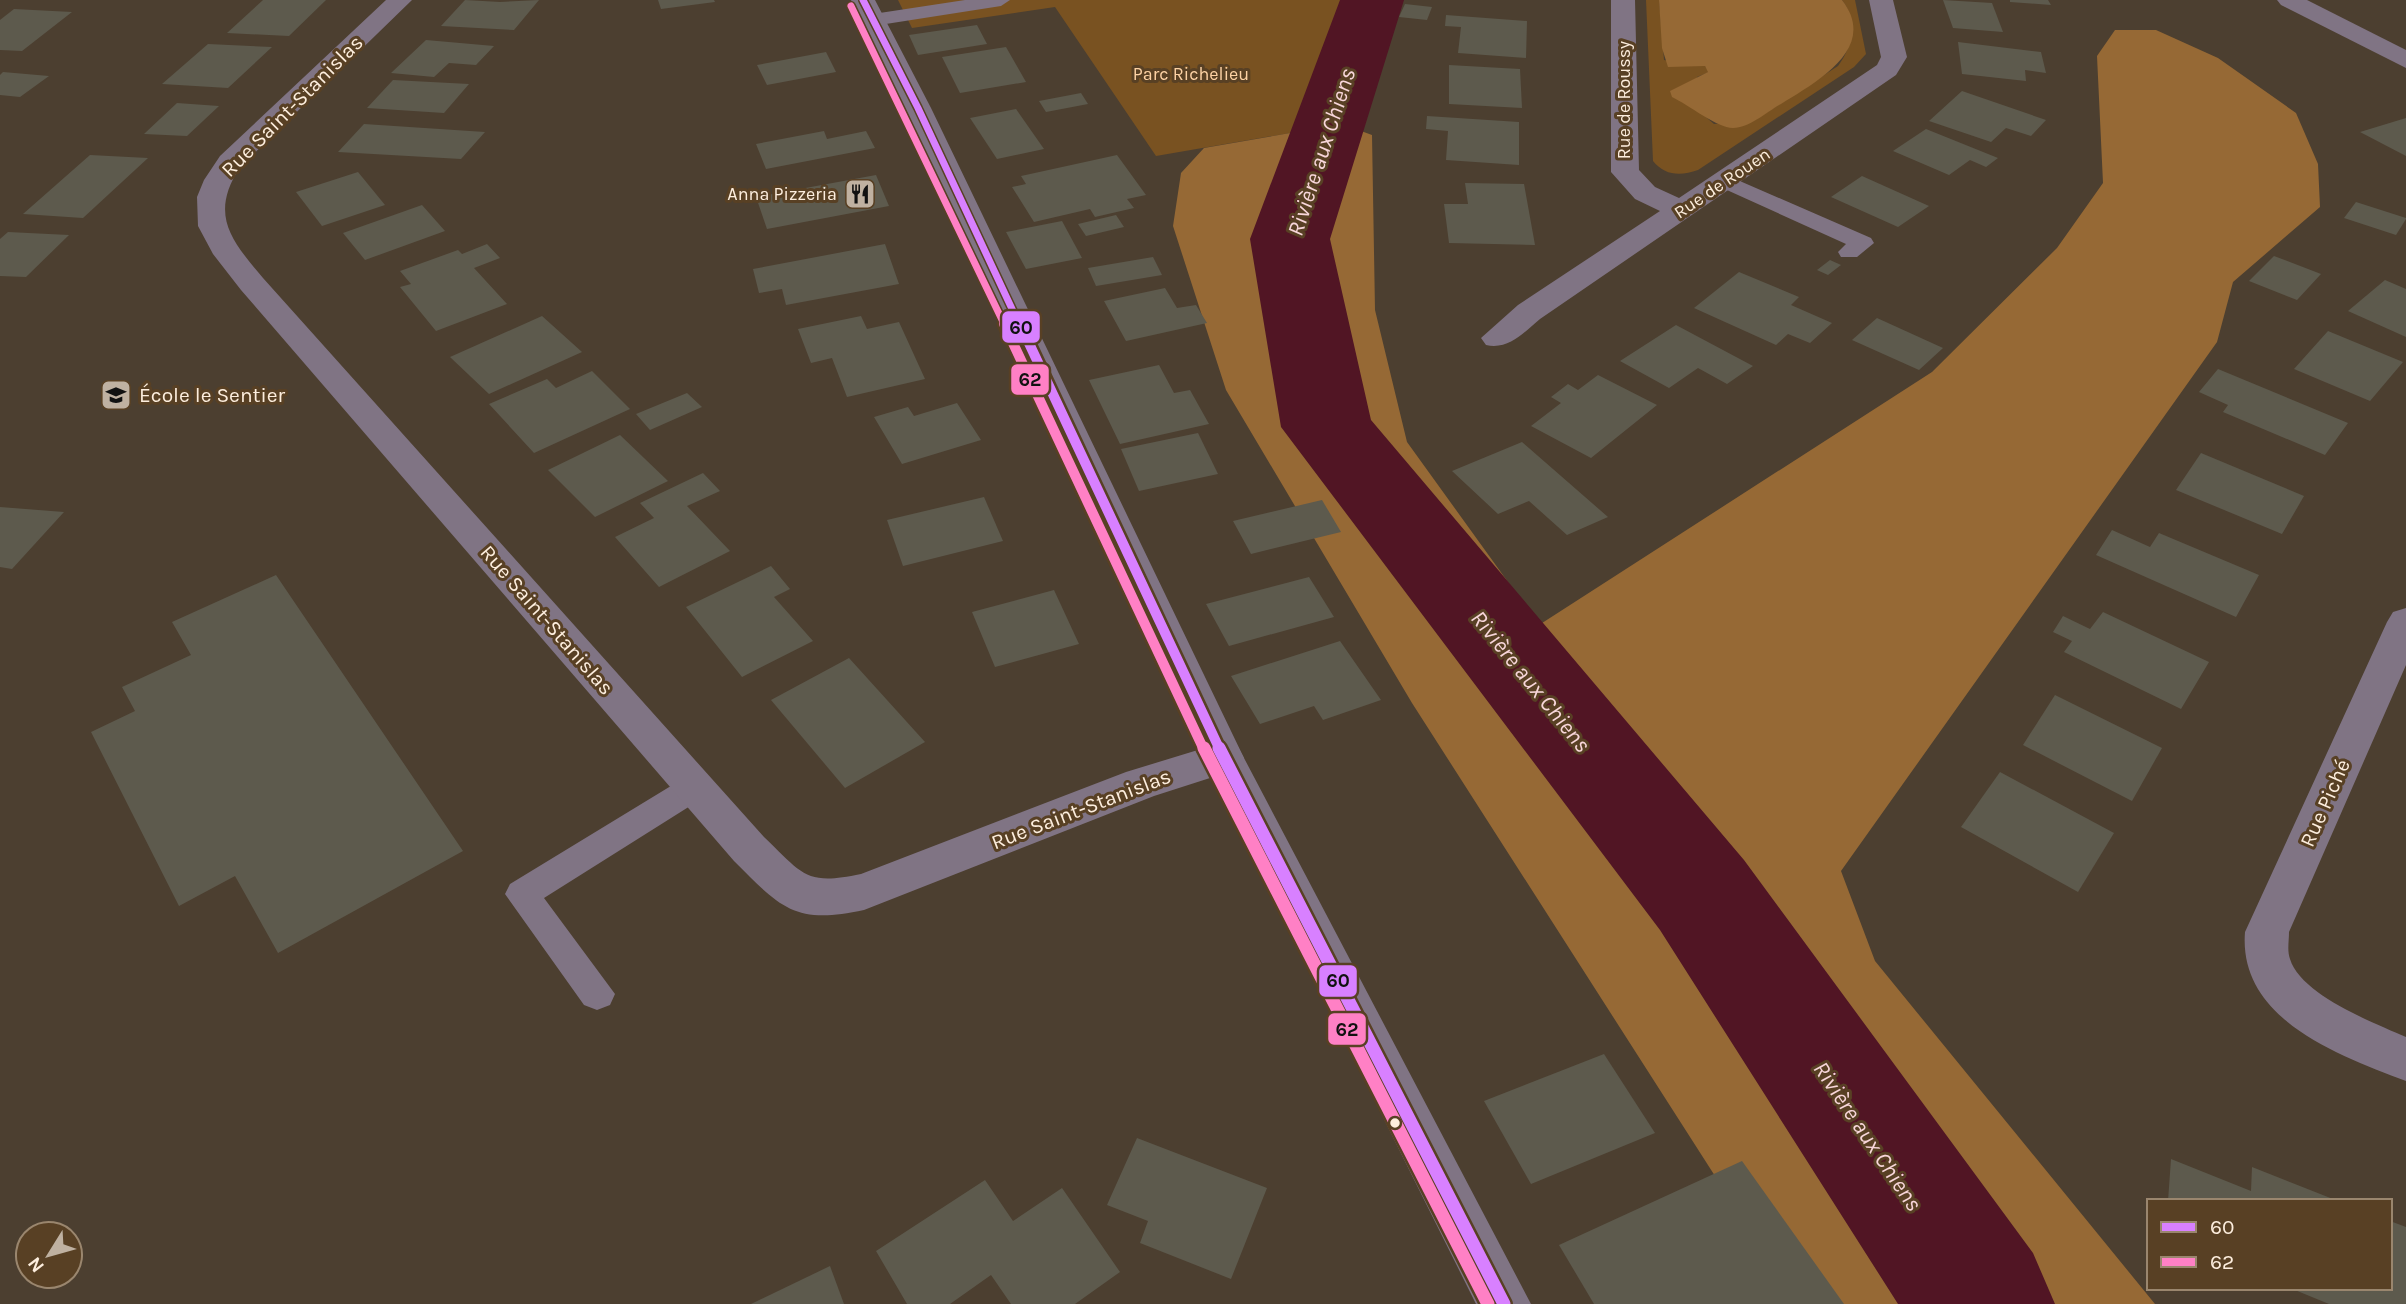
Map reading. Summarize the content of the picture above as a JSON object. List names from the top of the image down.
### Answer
{
  "streets": {
    "street": [
      "Rue de Roussy",
      "Rue Saint-Stanislas",
      "Rue de Rouen",
      "Rue Piché"
    ]
  },
  "crossings": [
    ["Rue de Roussy", "Rue de Rouen"]
  ],
  "water": ["Rivière aux Chiens"],
  "parks": ["Parc Richelieu"],
  "places": {
    "restaurant": ["Anna Pizzeria"],
    "school or university": ["École le Sentier"]
  },
  "lines": ["transit line 60", "transit line 62"],
  "legend": ["60", "62"],
  "north": "bottom left"
}
